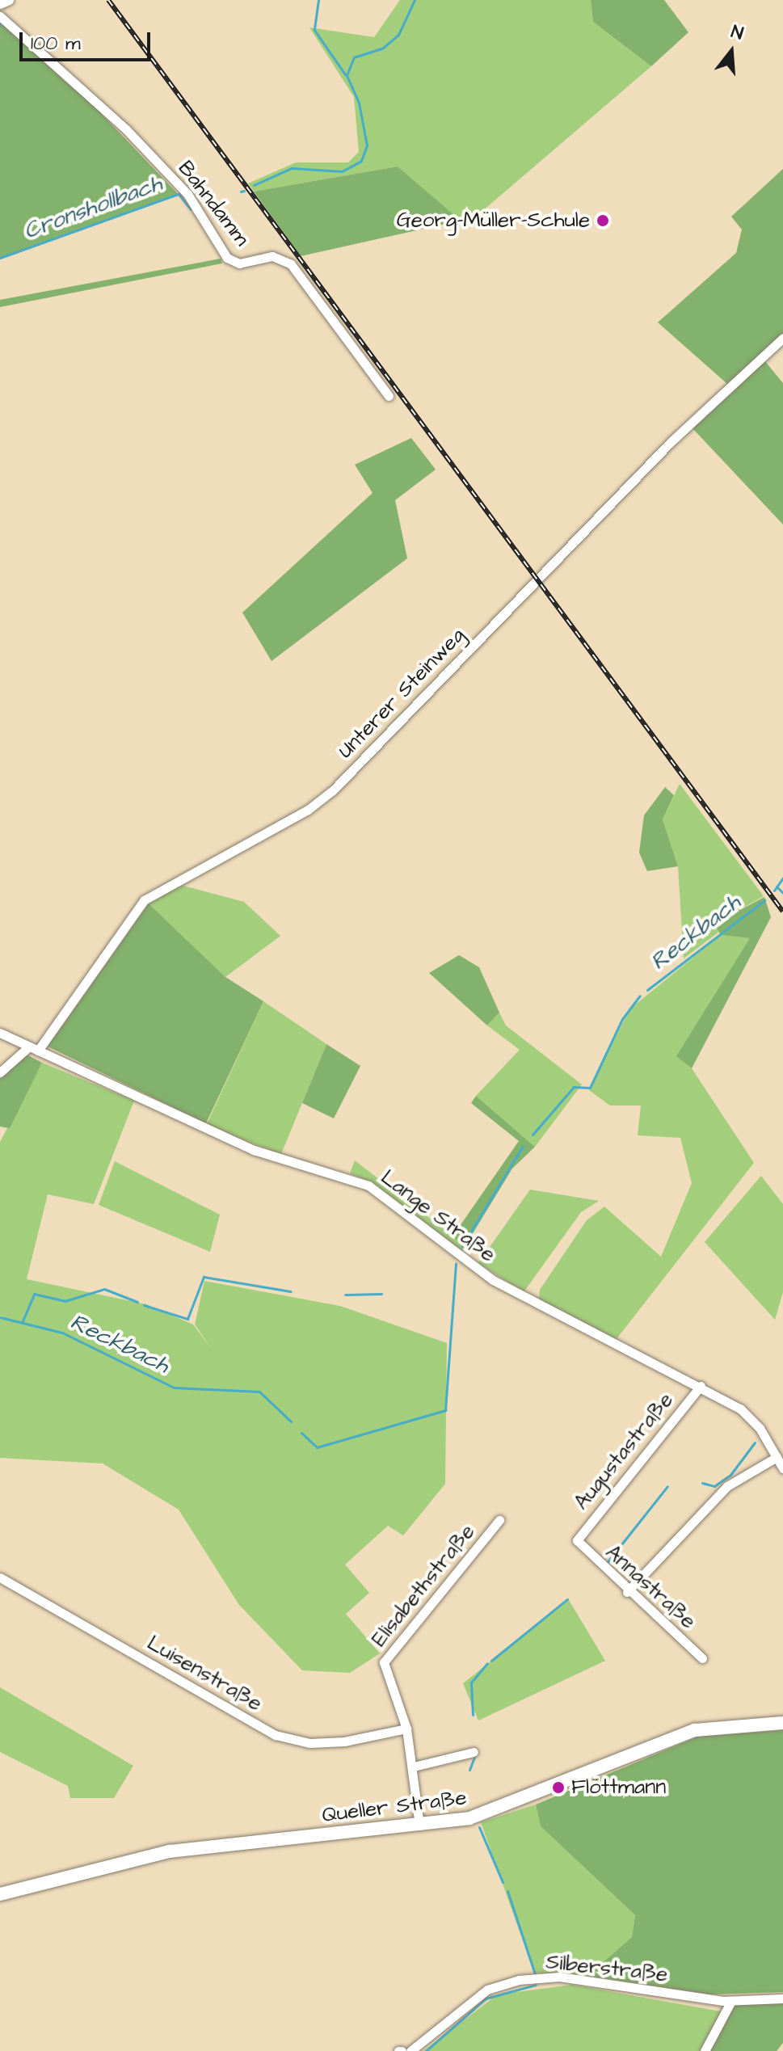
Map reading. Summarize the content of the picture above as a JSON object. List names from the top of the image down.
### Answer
{
  "streets": {
    "street": [
      "Bahndamm",
      "Unterer Steinweg",
      "Lange Straße",
      "Augustastraße",
      "Elisabethstraße",
      "Annastraße",
      "Luisenstraße",
      "Queller Straße",
      "Silberstraße"
    ]
  },
  "crossings": [
    ["Unterer Steinweg", "Lange Straße"],
    ["Lange Straße", "Augustastraße"],
    ["Augustastraße", "Annastraße"],
    ["Elisabethstraße", "Luisenstraße"],
    ["Elisabethstraße", "Queller Straße"]
  ],
  "water": ["Cronshollbach", "Reckbach"],
  "places": ["Georg-Müller-Schule", "Flöttmann"],
  "scale_bar": "100 m",
  "north": "top"
}
